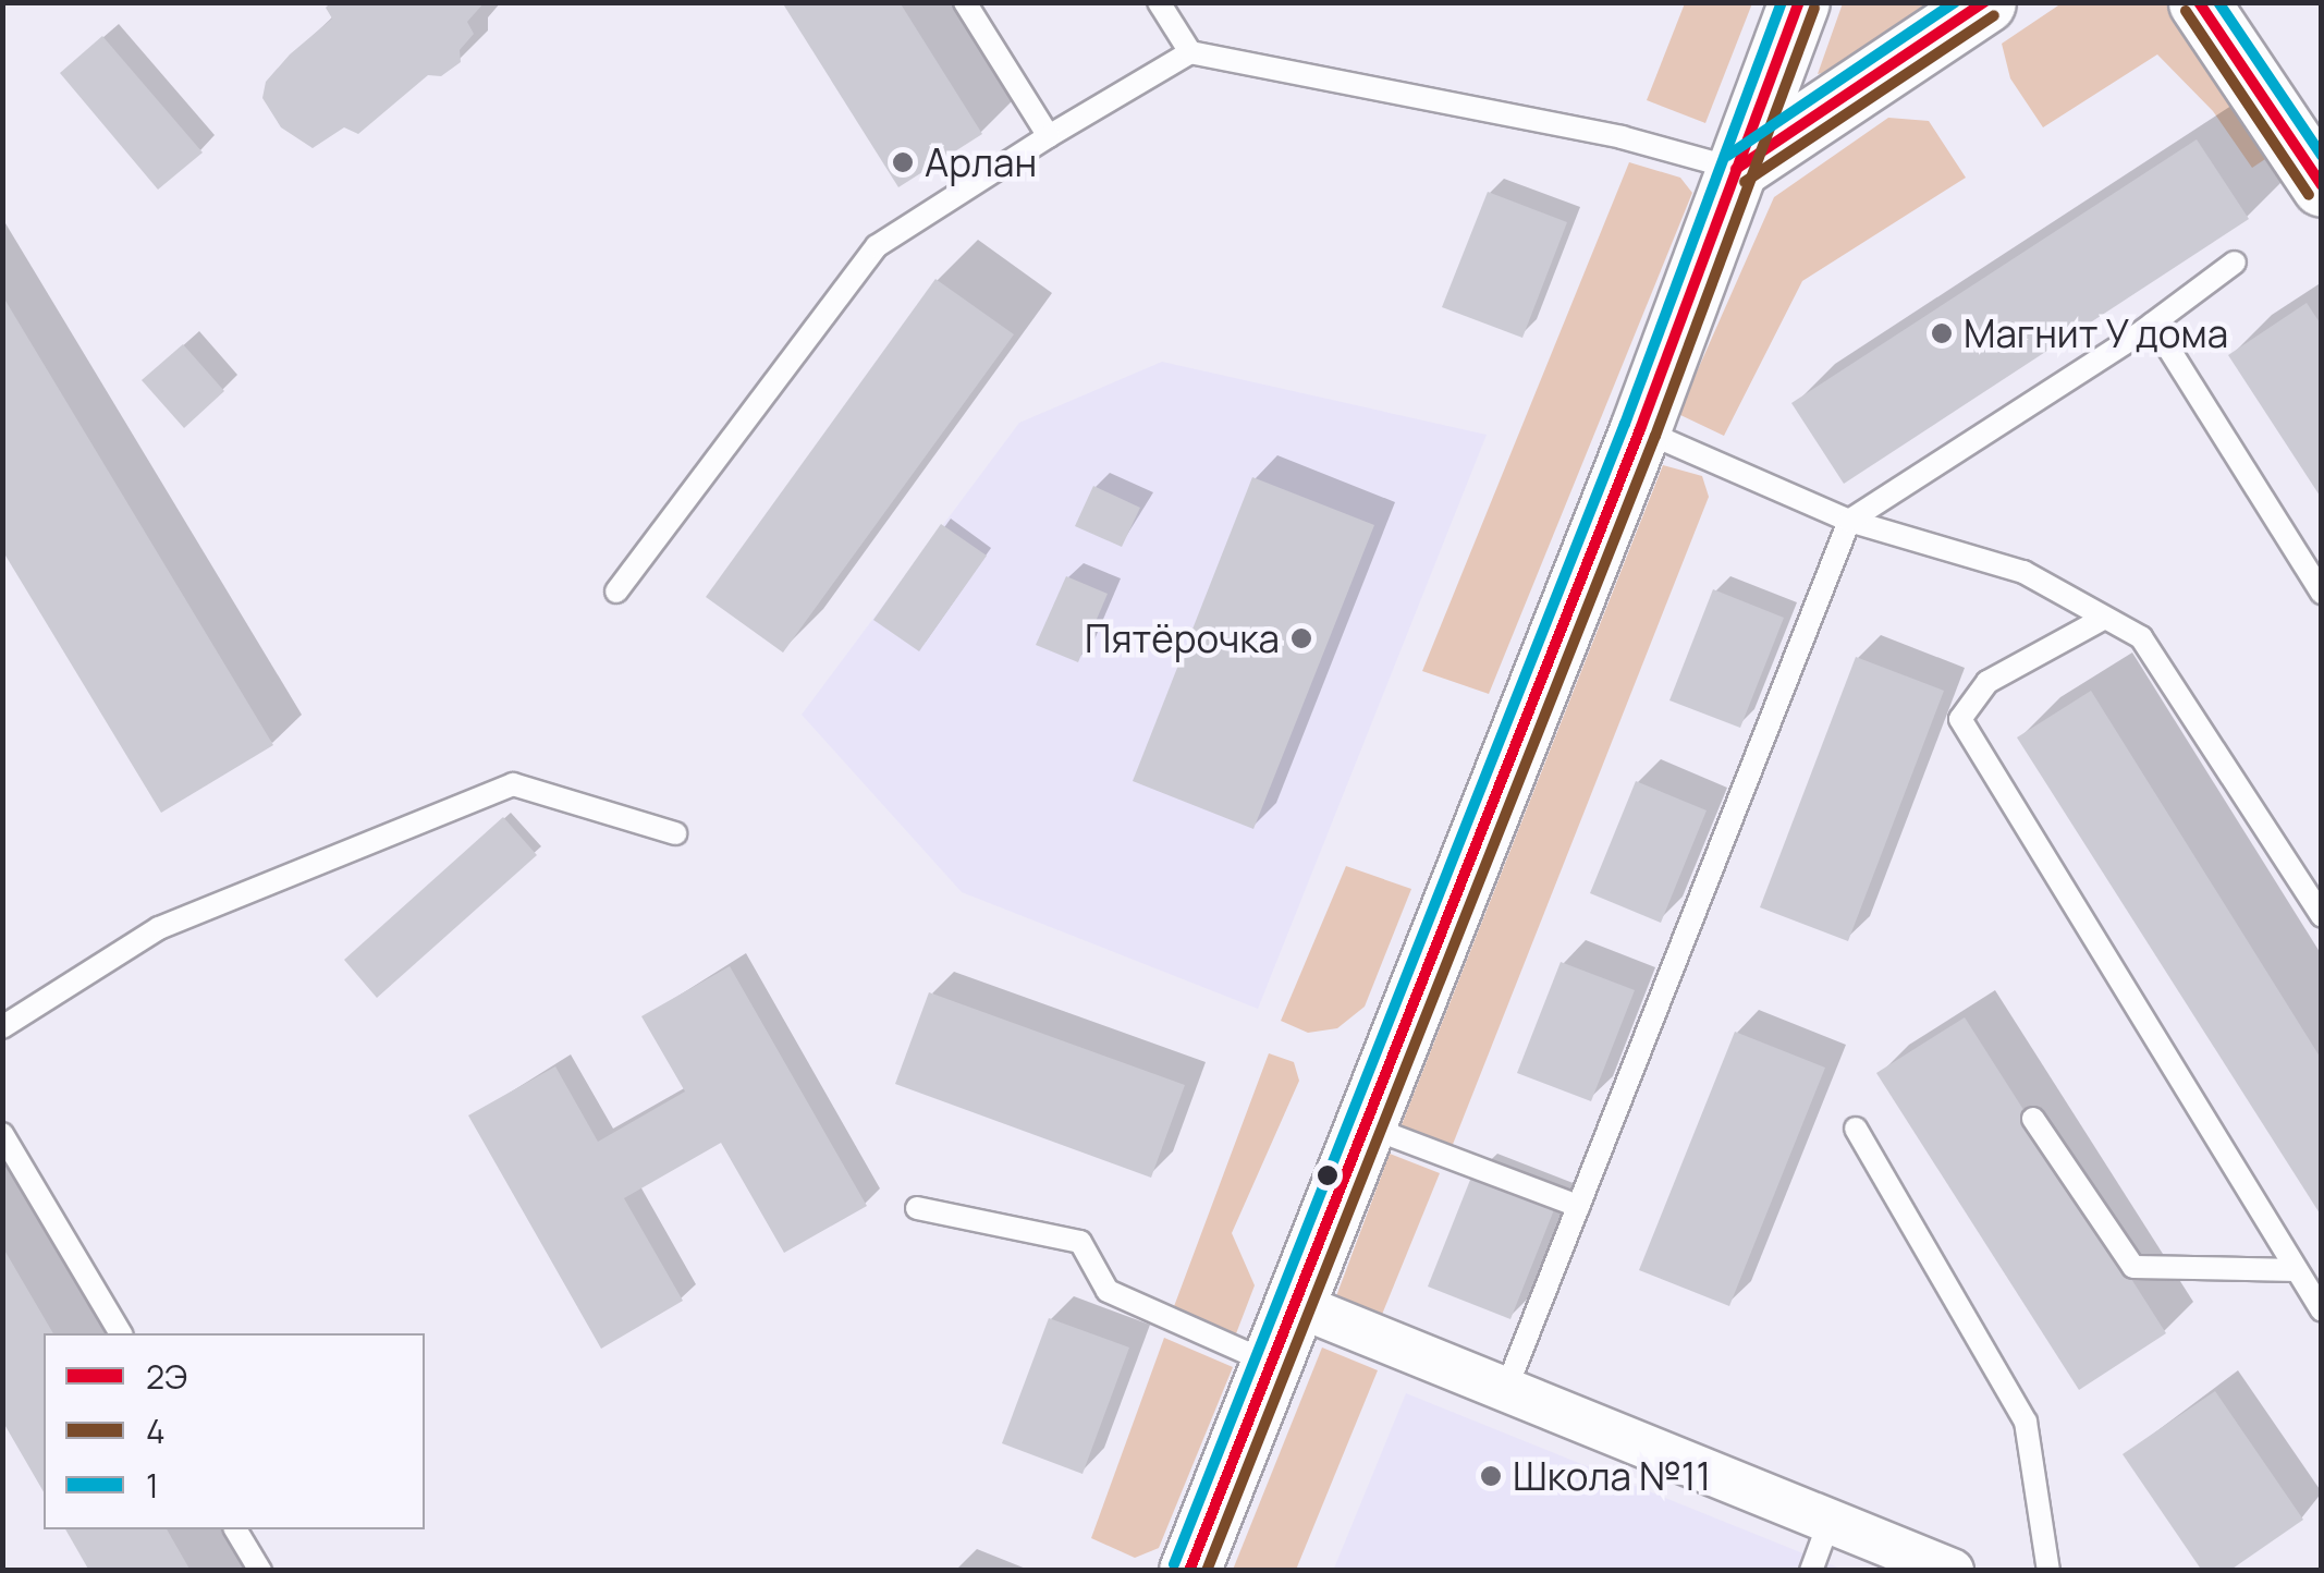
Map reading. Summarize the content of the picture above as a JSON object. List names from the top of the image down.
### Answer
{
  "places": [
    "Арлан",
    "Магнит У дома",
    "Пятёрочка",
    "Школа №11"
  ],
  "lines": ["transit line 2Э", "transit line 1", "transit line 4"],
  "legend": ["2Э", "4", "1"]
}
